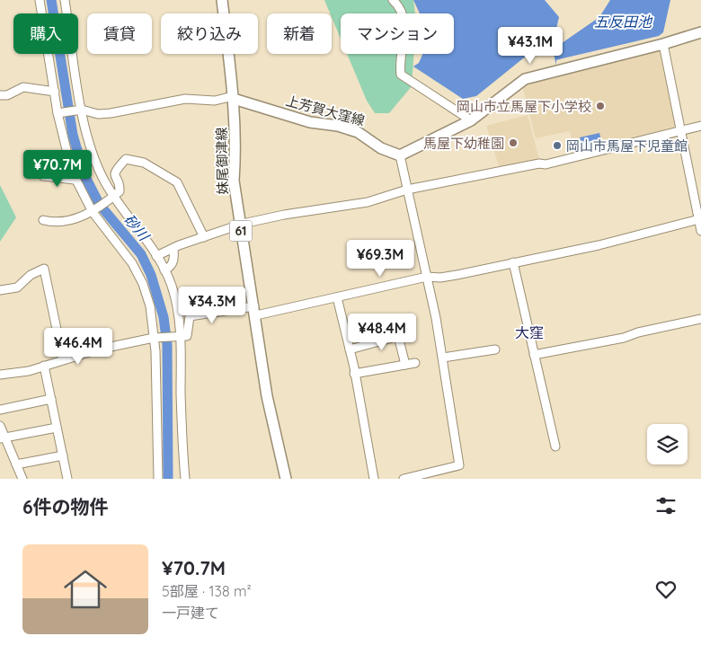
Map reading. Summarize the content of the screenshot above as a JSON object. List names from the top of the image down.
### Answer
{
  "streets": {
    "main road": ["上芳賀大窪線", "妹尾御津線", "61"]
  },
  "crossings": [
    ["上芳賀大窪線", "妹尾御津線"]
  ],
  "districts": ["大窪"],
  "water": ["五反田池", "砂川"],
  "places": ["岡山市立馬屋下小学校", "馬屋下幼稚園", "岡山市馬屋下児童館"],
  "page": {
    "chip": [
      "購入",
      "賃貸",
      "絞り込み",
      "新着",
      "マンション"
    ],
    "price": [
      "¥43.1M",
      "¥70.7M",
      "¥69.3M",
      "¥34.3M",
      "¥48.4M",
      "¥46.4M"
    ],
    "heading": "6件の物件",
    "list": [
      {
        "name": "¥70.7M",
        "note": "5部屋 · 138 m² · 一戸建て"
      }
    ]
  }
}
